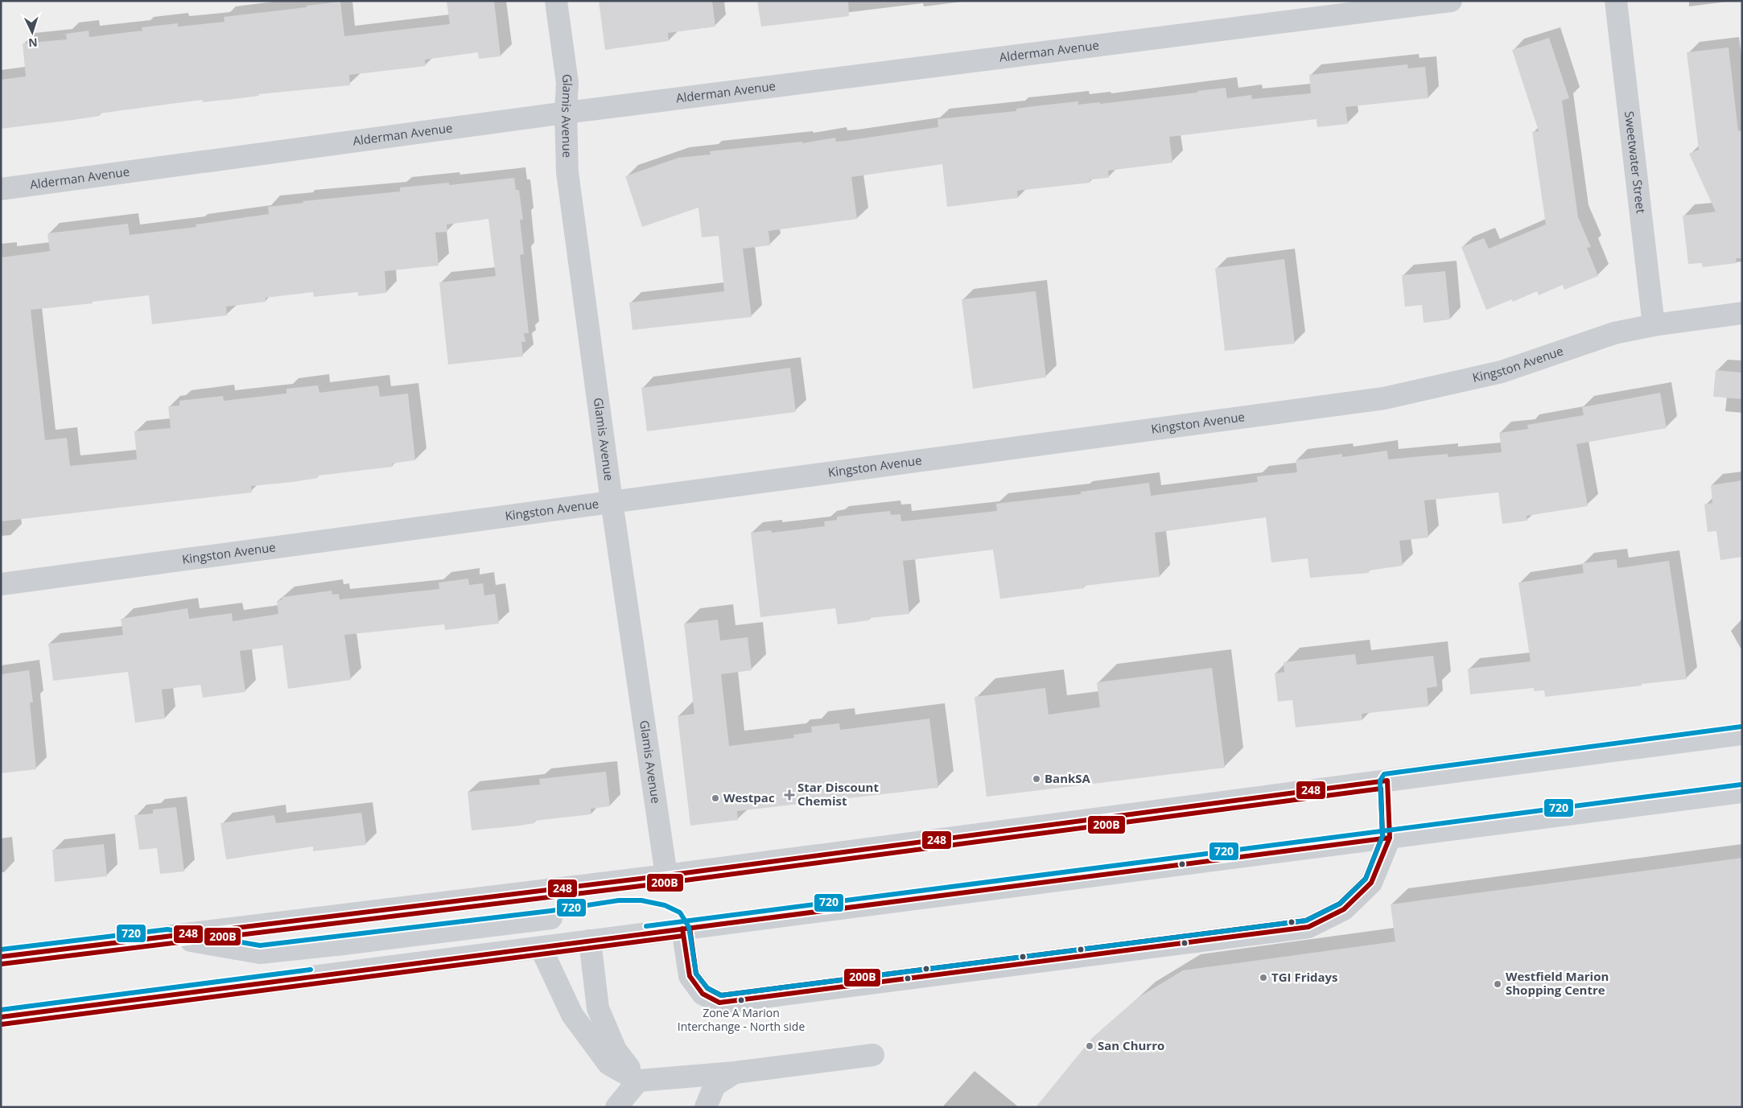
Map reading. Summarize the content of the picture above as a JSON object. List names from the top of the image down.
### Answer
{
  "streets": {
    "street": [
      "Alderman Avenue",
      "Glamis Avenue",
      "Sweetwater Street",
      "Kingston Avenue"
    ]
  },
  "crossings": [
    ["Alderman Avenue", "Glamis Avenue"],
    ["Glamis Avenue", "Kingston Avenue"],
    ["Sweetwater Street", "Kingston Avenue"]
  ],
  "places": {
    "other": [
      "BankSA",
      "Westpac",
      "TGI Fridays",
      "Westfield Marion Shopping Centre",
      "Zone A Marion Interchange - North side",
      "San Churro"
    ],
    "health": ["Star Discount Chemist"]
  },
  "lines": ["transit line 720", "transit line 248", "transit line 200B"],
  "north": "bottom"
}
